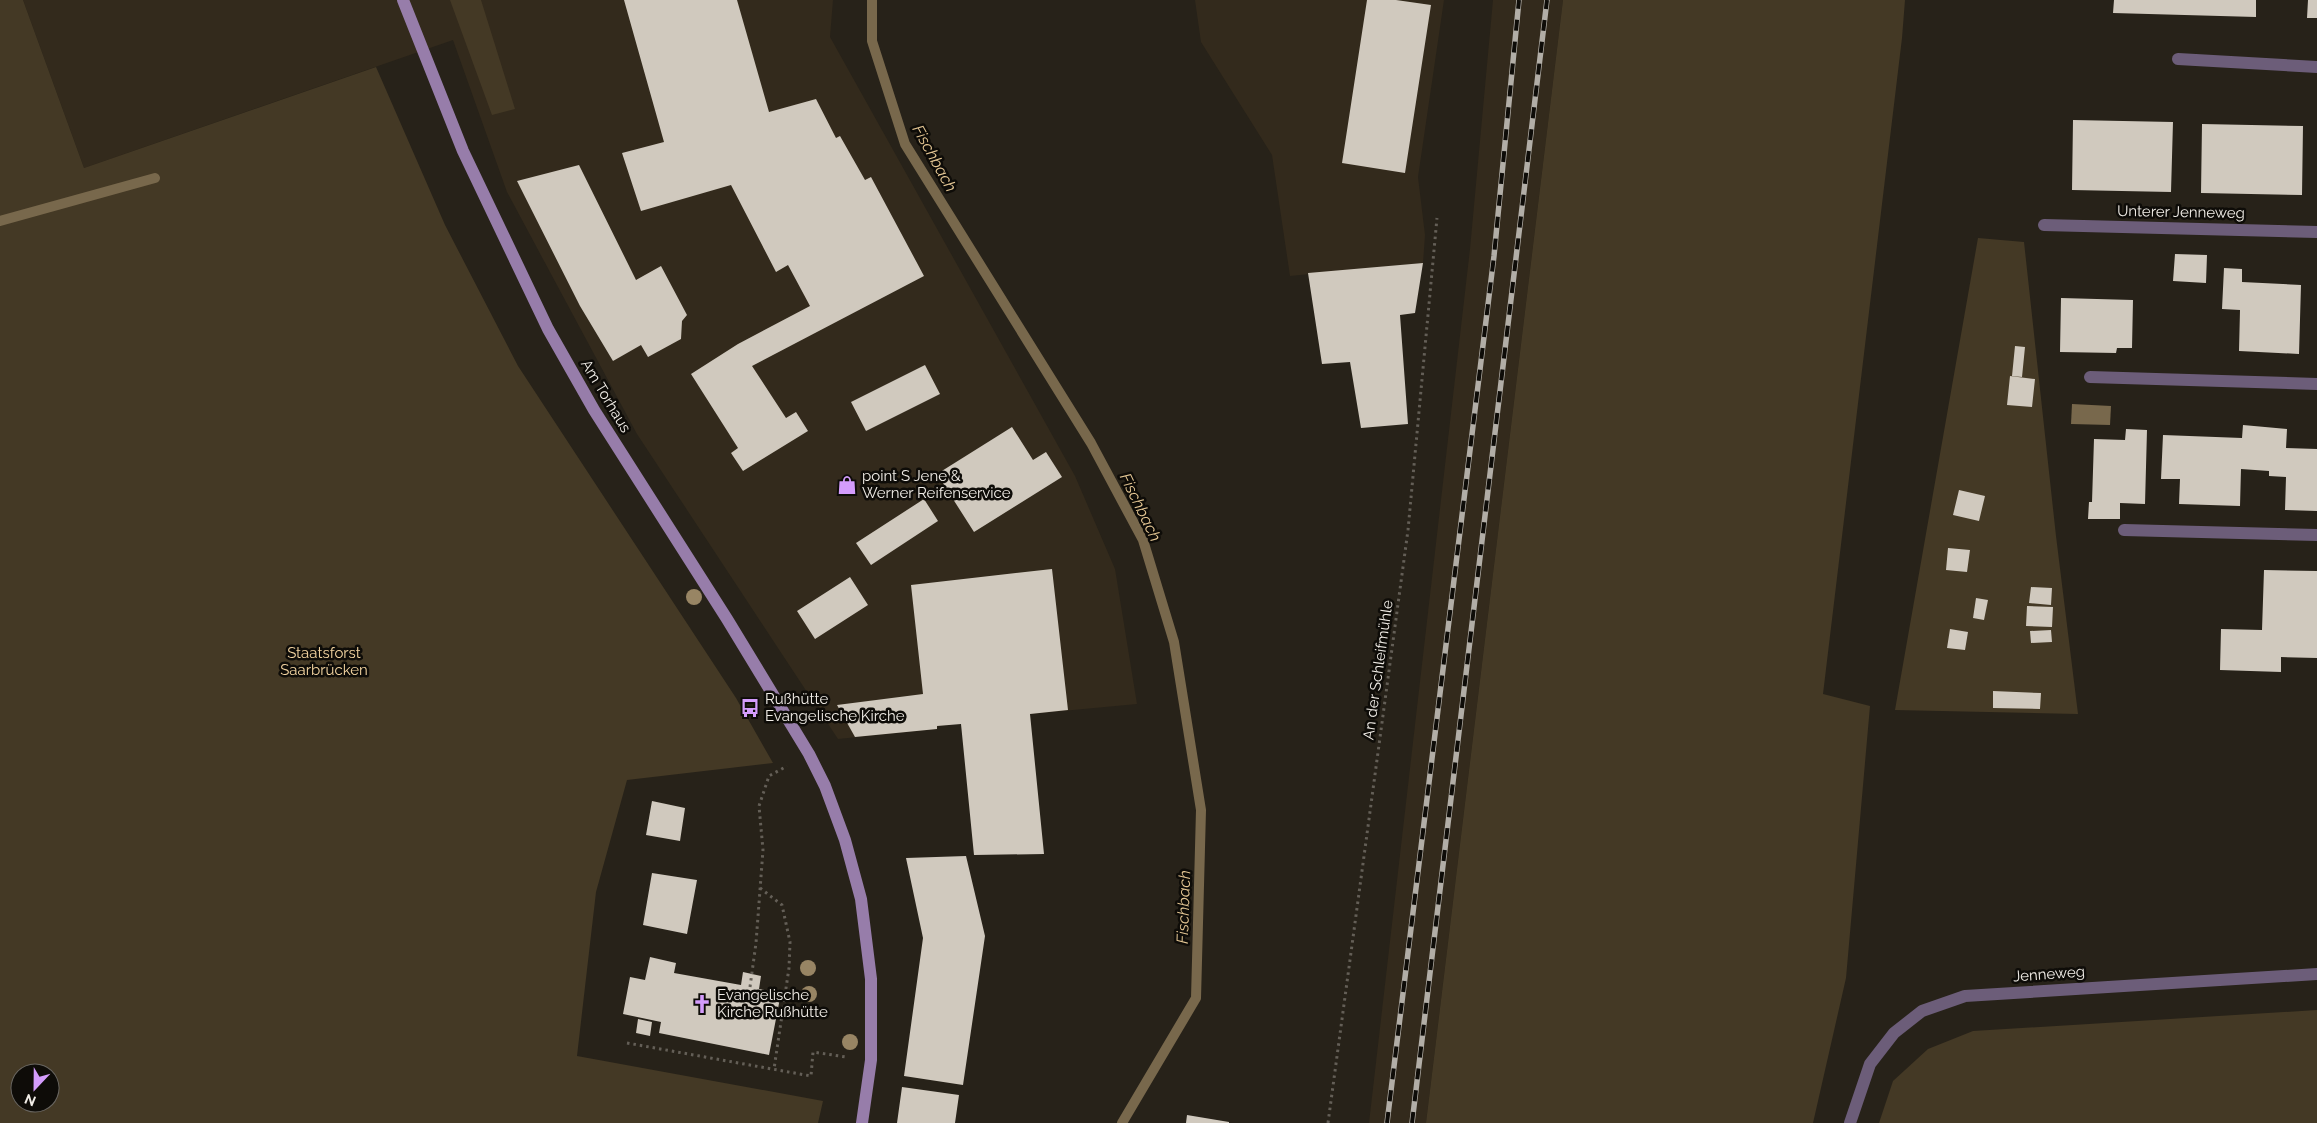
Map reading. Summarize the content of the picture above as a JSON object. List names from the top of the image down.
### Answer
{
  "streets": {
    "main road": ["Am Torhaus"],
    "street": ["Unterer Jenneweg", "Jenneweg"],
    "path": ["An der Schleifmühle"]
  },
  "water": ["Fischbach"],
  "parks": ["Staatsforst Saarbrücken"],
  "places": {
    "shop": ["point S Jene & Werner Reifenservice"],
    "bus stop": ["Rußhütte Evangelische Kirche"],
    "church": ["Evangelische Kirche Rußhütte"]
  },
  "north": "bottom"
}
